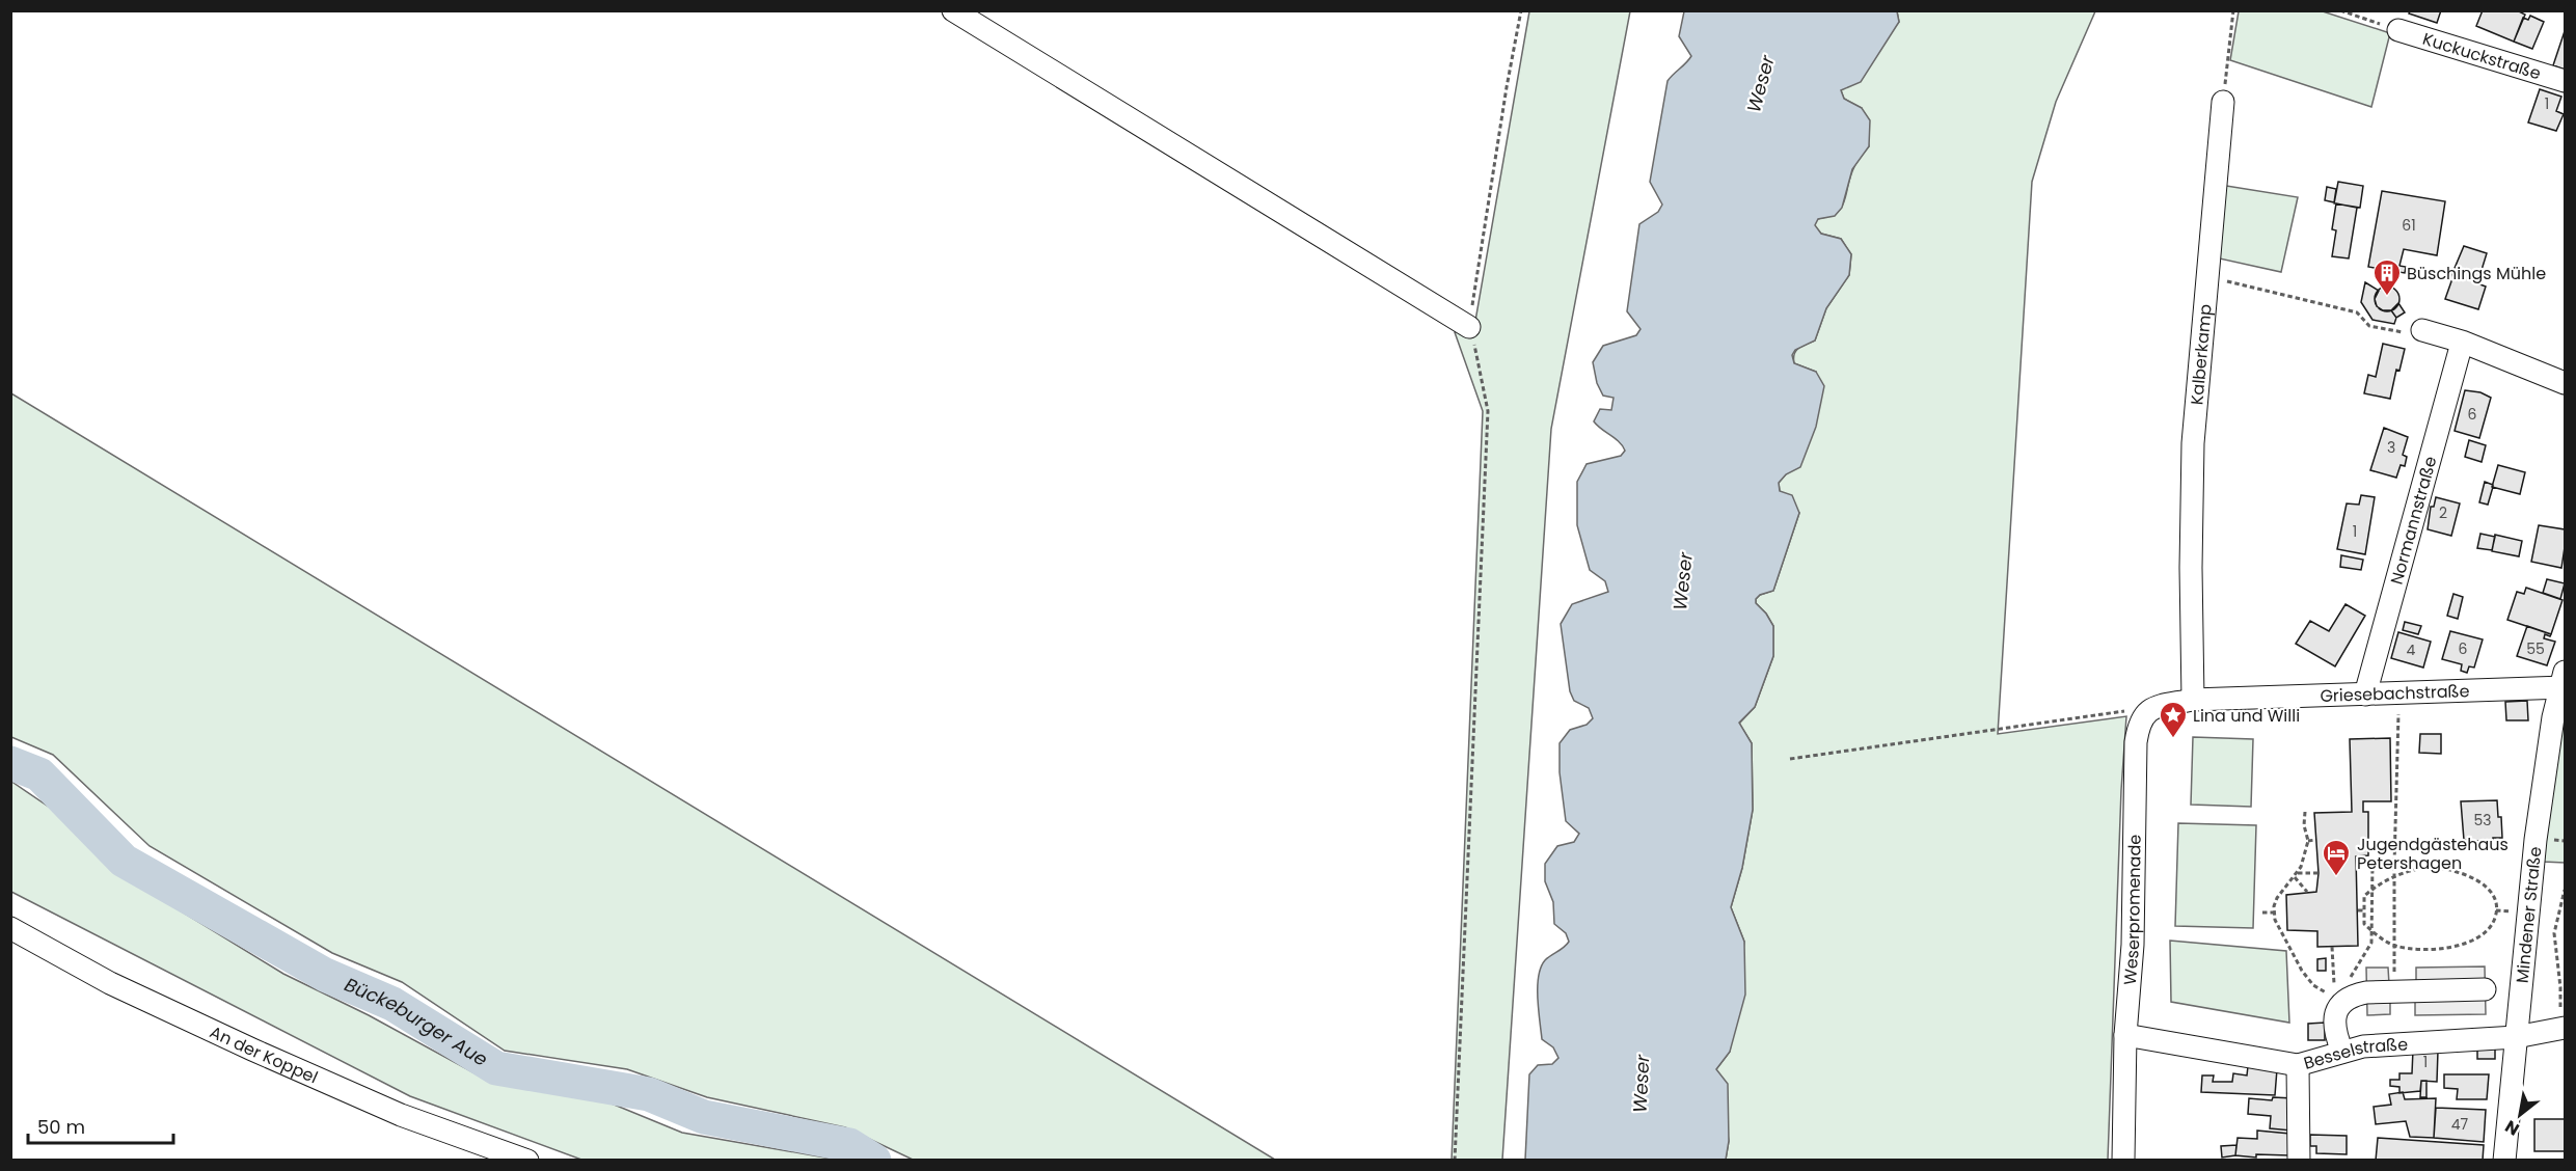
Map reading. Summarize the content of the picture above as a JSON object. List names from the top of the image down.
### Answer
{
  "streets": {
    "street": [
      "Kuckuckstraße",
      "Kalberkamp",
      "Normannstraße",
      "Griesebachstraße",
      "Weserpromenade",
      "Mindener Straße",
      "Besselstraße",
      "An der Koppel"
    ]
  },
  "crossings": [
    ["Kalberkamp", "Griesebachstraße"],
    ["Normannstraße", "Griesebachstraße"],
    ["Griesebachstraße", "Mindener Straße"],
    ["Weserpromenade", "Besselstraße"],
    ["Mindener Straße", "Besselstraße"]
  ],
  "water": ["Weser", "Bückeburger Aue"],
  "places": {
    "building": ["Büschings Mühle"],
    "place": ["Lina und Willi"],
    "hotel": ["Jugendgästehaus Petershagen"]
  },
  "house_numbers": [
    "1",
    "61",
    "6",
    "3",
    "2",
    "1",
    "6",
    "55",
    "4",
    "53",
    "1",
    "47"
  ],
  "scale_bar": "50 m",
  "north": "bottom left"
}
